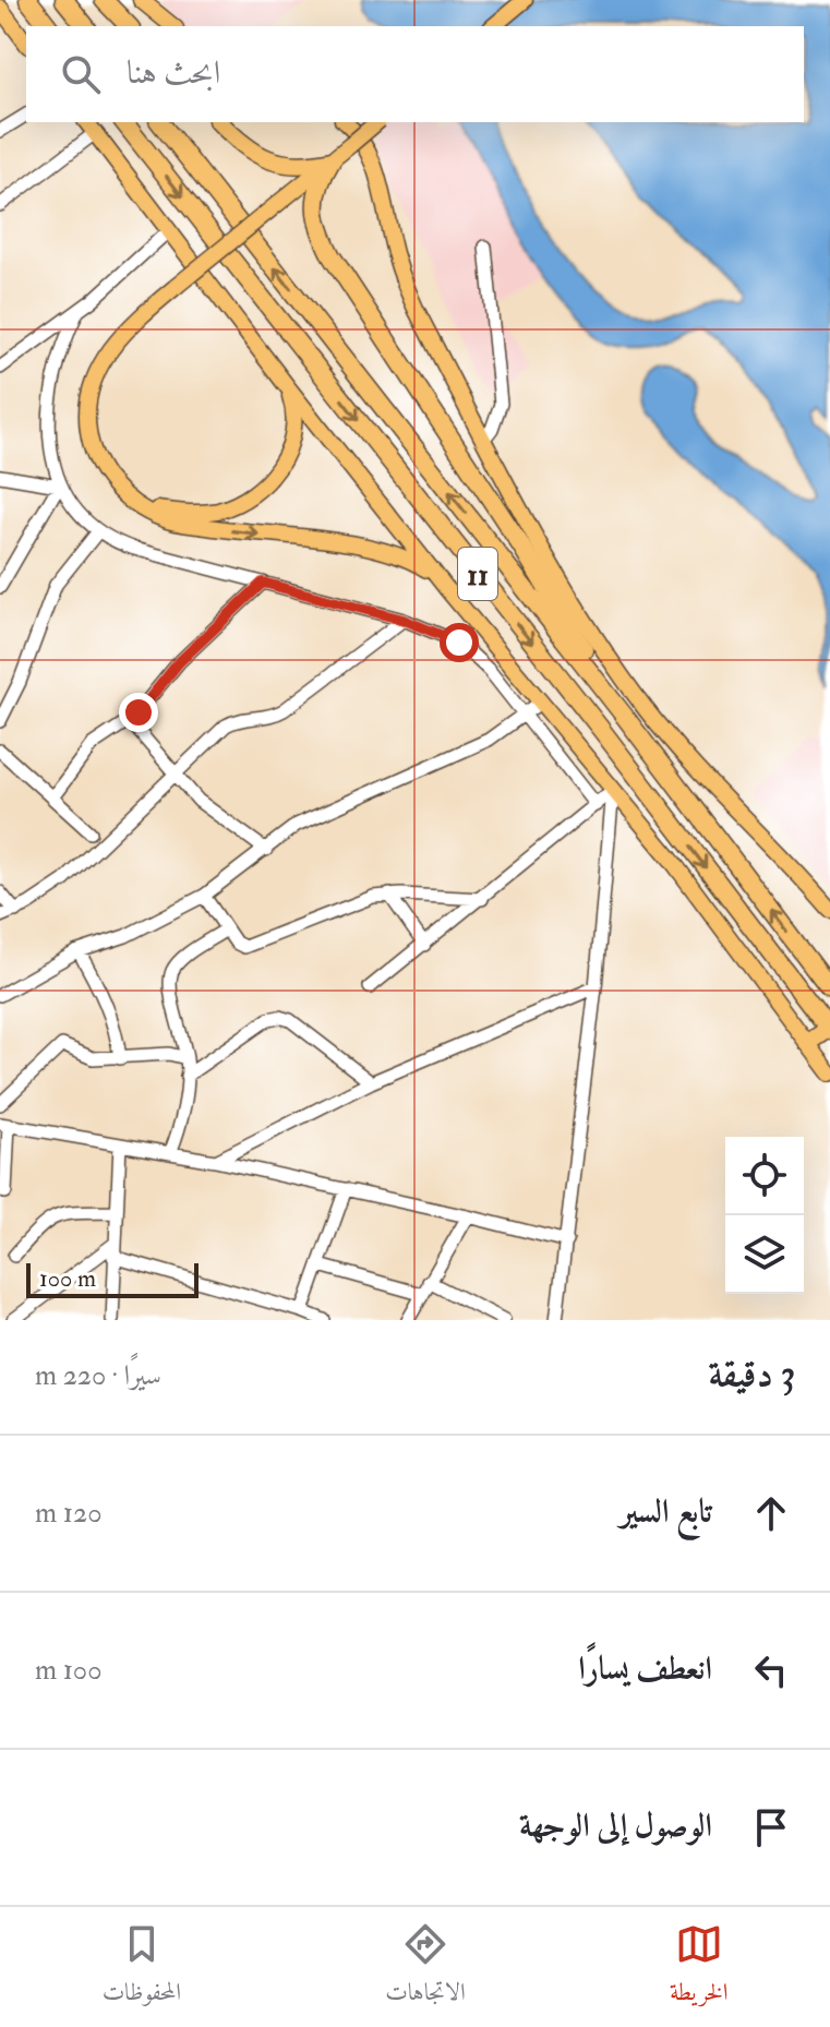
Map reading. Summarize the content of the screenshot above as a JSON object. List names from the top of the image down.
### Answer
{
  "streets": {
    "highway": ["11"]
  },
  "scale_bar": "100 m",
  "page": {
    "search": "ابحث هنا",
    "scale": "100 m",
    "heading": ["3 دقيقة", "سيرًا · 220 m"],
    "list": [
      ["تابع السير", "120 m"],
      ["انعطف يسارًا", "100 m"],
      "الوصول إلى الوجهة"
    ],
    "nav": ["الخريطة", "الاتجاهات", "المحفوظات"]
  }
}
